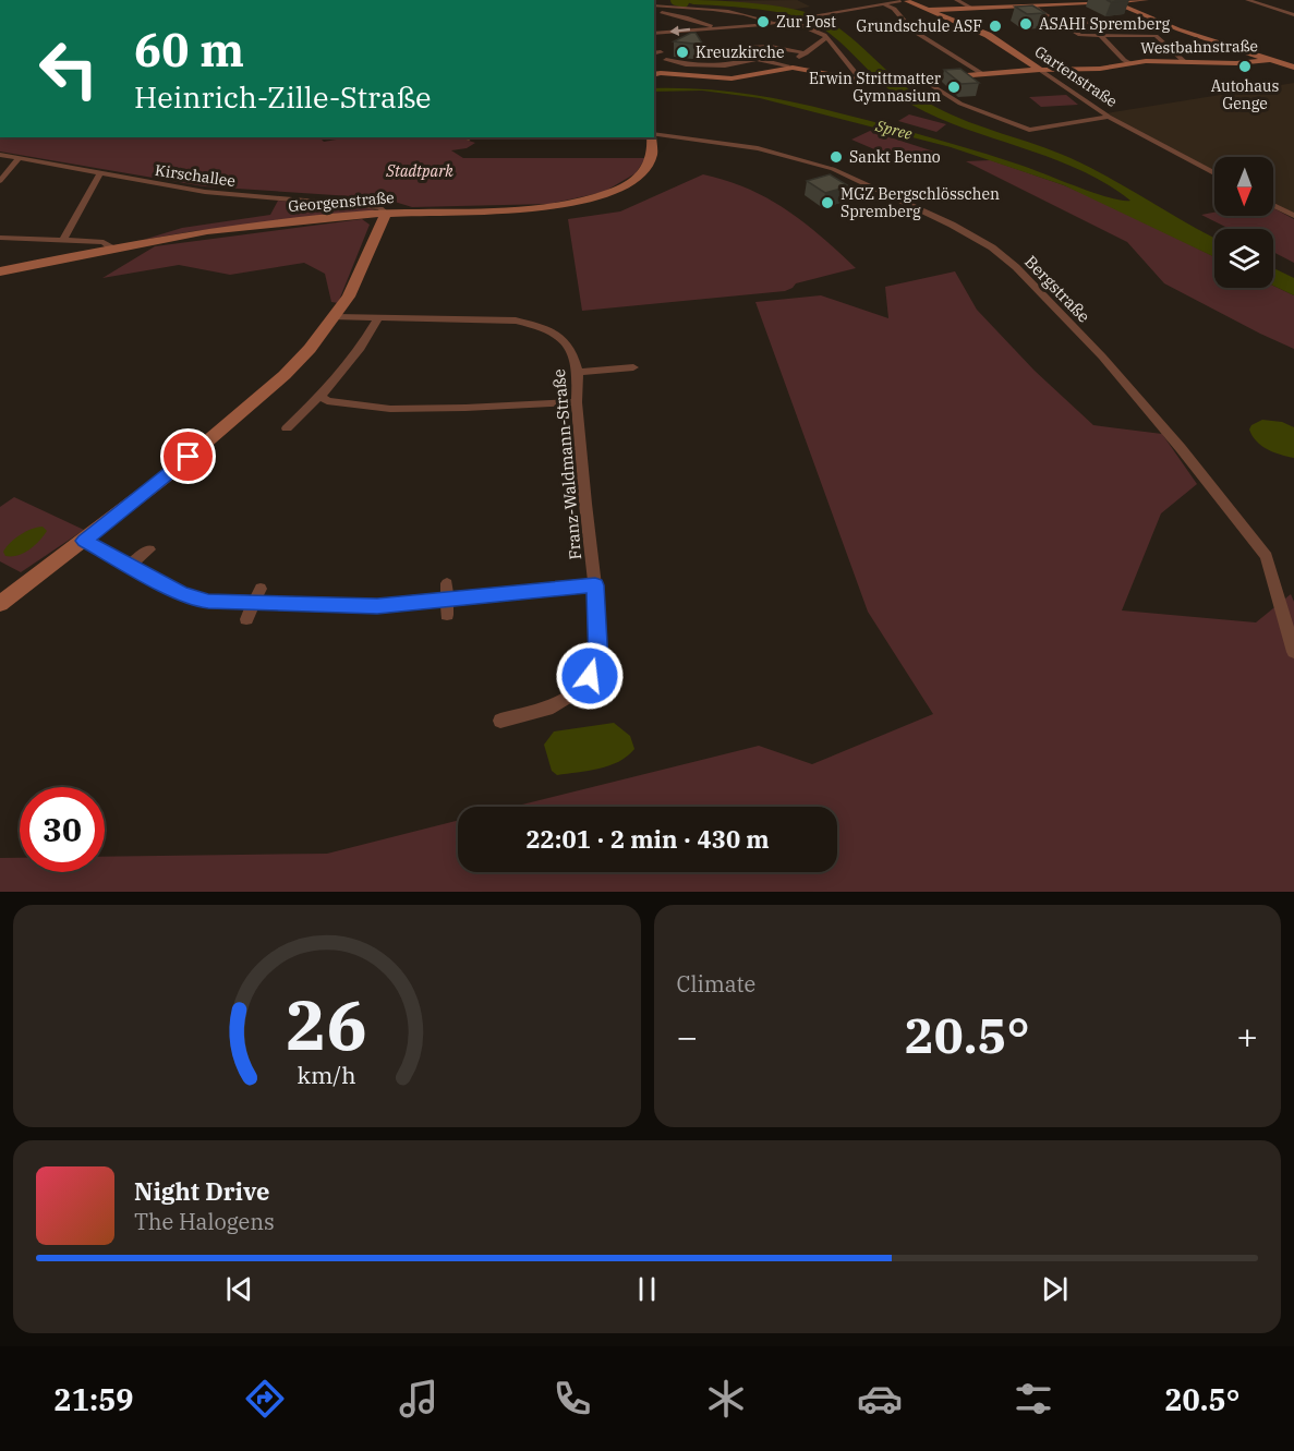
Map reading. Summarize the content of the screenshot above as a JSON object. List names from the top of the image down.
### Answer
{
  "streets": {
    "street": [
      "Westbahnstraße",
      "Gartenstraße",
      "Kirschallee",
      "Georgenstraße",
      "Bergstraße",
      "Franz-Waldmann-Straße"
    ]
  },
  "crossings": [
    ["Westbahnstraße", "Gartenstraße"],
    ["Kirschallee", "Georgenstraße"]
  ],
  "water": ["Spree"],
  "parks": ["Stadtpark"],
  "places": [
    "Zur Post",
    "ASAHI Spremberg",
    "Grundschule ASF",
    "Kreuzkirche",
    "Autohaus Genge",
    "Erwin Strittmatter Gymnasium",
    "Sankt Benno",
    "MGZ Bergschlösschen Spremberg"
  ],
  "north": "bottom",
  "page": {
    "turn": ["60 m", "Heinrich-Zille-Straße"],
    "limit": "30",
    "trip": "22:01 · 2 min · 430 m",
    "tile": "Climate",
    "heat": ["−", "20.5°", "+"],
    "song": ["Night Drive", "The Halogens"],
    "tabs": ["21:59", "20.5°"],
    "gauge": ["26", "km/h"]
  }
}
